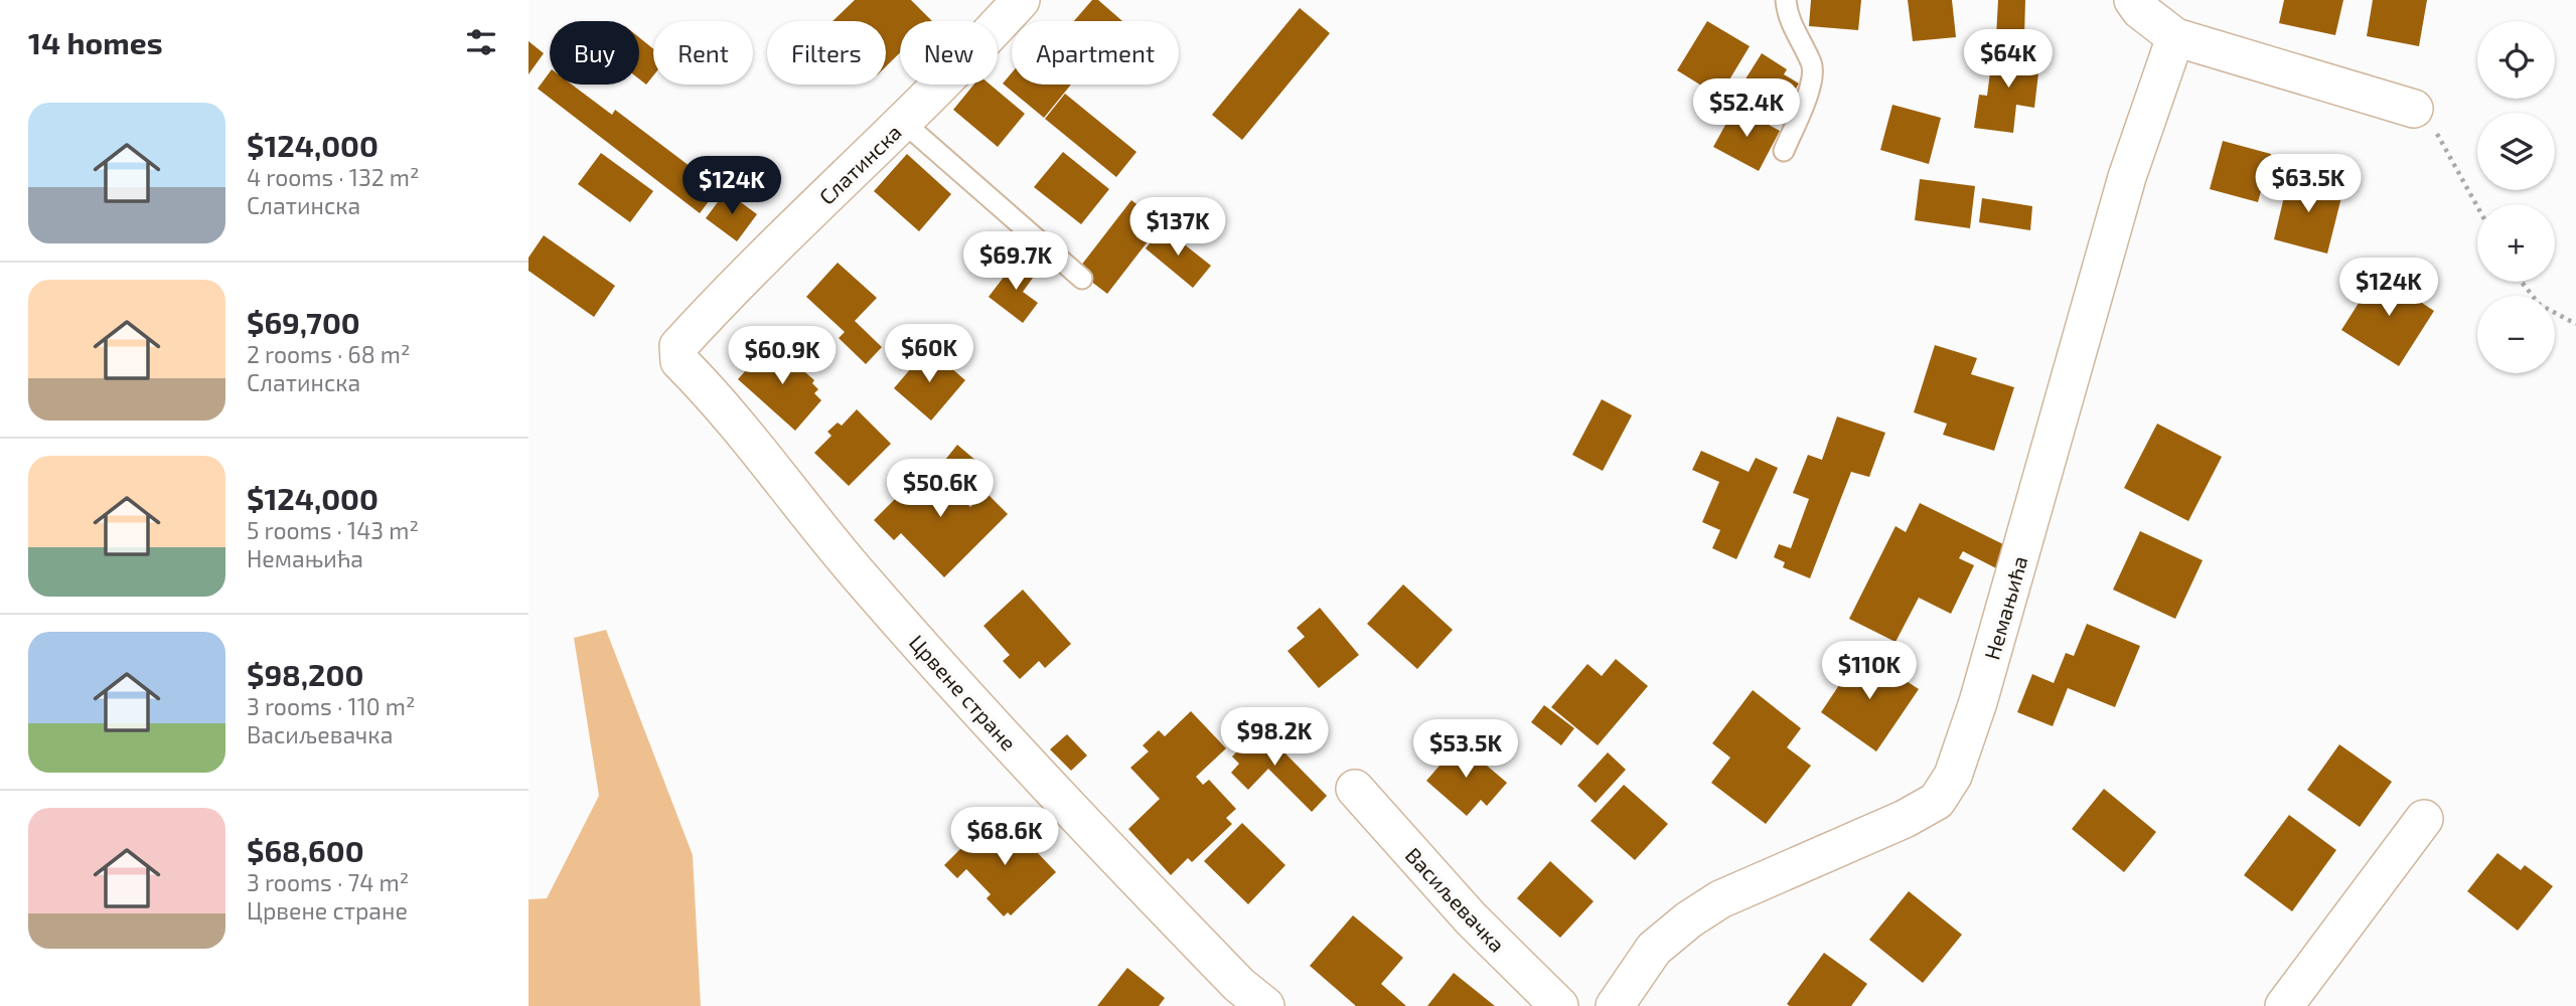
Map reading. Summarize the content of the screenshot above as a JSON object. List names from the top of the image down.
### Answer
{
  "streets": {
    "street": [
      "Слатинска",
      "Немањића",
      "Црвене стране",
      "Васиљевачка"
    ]
  },
  "crossings": [
    ["Слатинска", "Црвене стране"]
  ],
  "page": {
    "heading": "14 homes",
    "map_buttons": ["+", "−"],
    "chip": [
      "Buy",
      "Rent",
      "Filters",
      "New",
      "Apartment"
    ],
    "price": [
      "$64K",
      "$52.4K",
      "$63.5K",
      "$124K",
      "$137K",
      "$69.7K",
      "$124K",
      "$60K",
      "$60.9K",
      "$50.6K",
      "$110K",
      "$98.2K",
      "$53.5K",
      "$68.6K"
    ],
    "list": [
      {
        "name": "$124,000",
        "note": "4 rooms · 132 m² · Слатинска"
      },
      {
        "name": "$69,700",
        "note": "2 rooms · 68 m² · Слатинска"
      },
      {
        "name": "$124,000",
        "note": "5 rooms · 143 m² · Немањића"
      },
      {
        "name": "$98,200",
        "note": "3 rooms · 110 m² · Васиљевачка"
      },
      {
        "name": "$68,600",
        "note": "3 rooms · 74 m² · Црвене стране"
      }
    ]
  }
}
